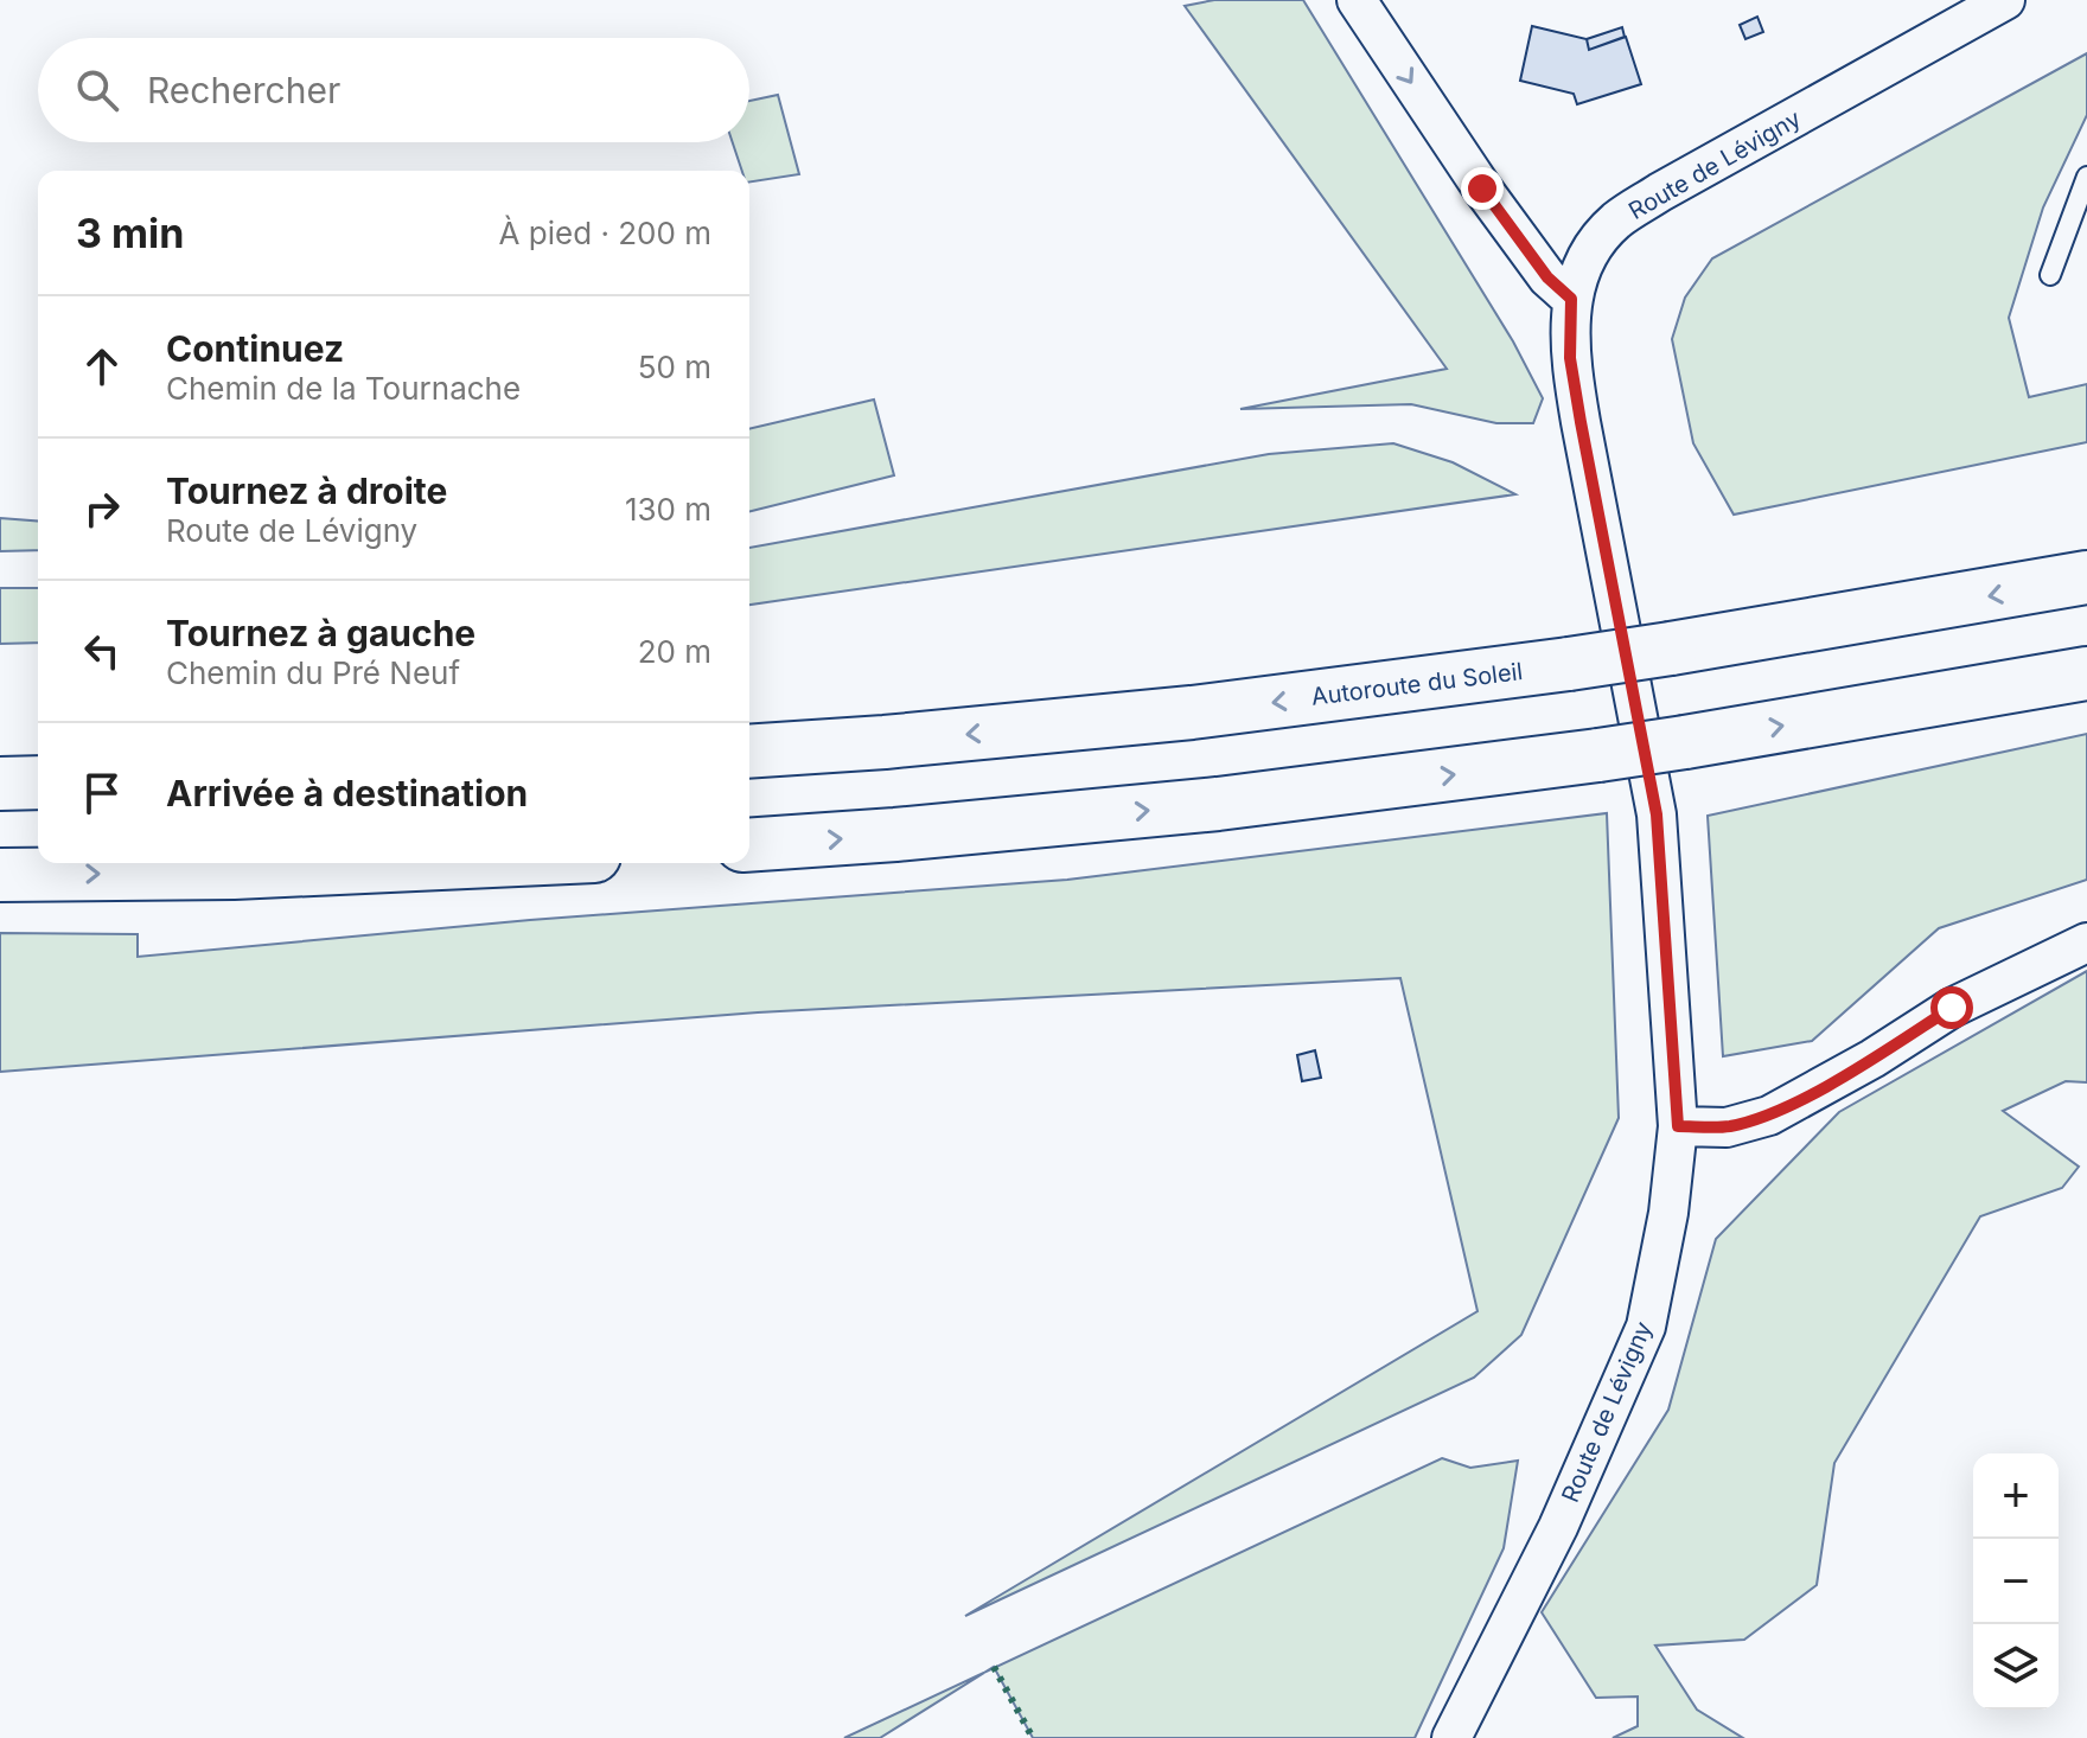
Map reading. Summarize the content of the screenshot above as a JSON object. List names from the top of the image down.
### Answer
{
  "streets": {
    "highway": ["Autoroute du Soleil"],
    "street": ["Route de Lévigny"]
  },
  "page": {
    "search": "Rechercher",
    "heading": ["3 min", "À pied · 200 m"],
    "list": [
      ["Continuez", "Chemin de la Tournache", "50 m"],
      ["Tournez à droite", "Route de Lévigny", "130 m"],
      ["Tournez à gauche", "Chemin du Pré Neuf", "20 m"],
      "Arrivée à destination"
    ],
    "map_buttons": ["+", "−"]
  }
}
